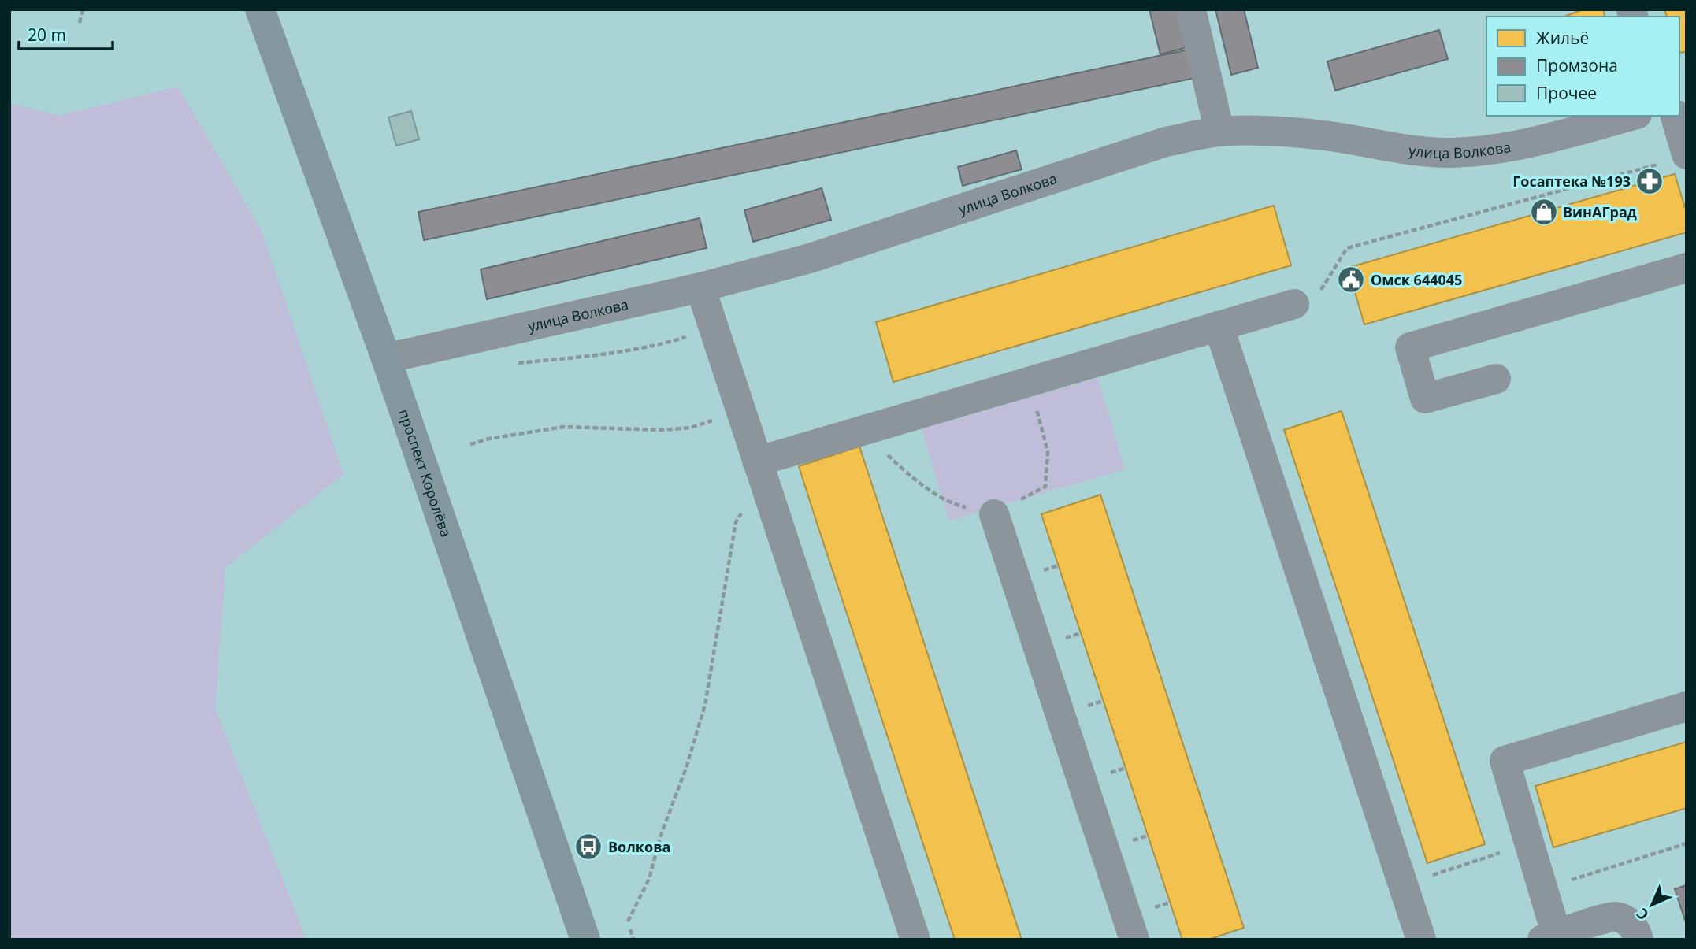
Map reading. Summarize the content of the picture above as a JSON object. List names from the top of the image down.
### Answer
{
  "streets": {
    "main road": ["проспект Королёва"],
    "street": ["улица Волкова"]
  },
  "crossings": [
    ["улица Волкова", "проспект Королёва"]
  ],
  "places": {
    "pharmacy": ["Госаптека №193"],
    "shop": ["ВинАГрад"],
    "public building": ["Омск 644045"],
    "bus stop": ["Волкова"]
  },
  "legend": ["Жильё", "Промзона", "Прочее"],
  "scale_bar": "20 m",
  "north": "bottom left"
}
